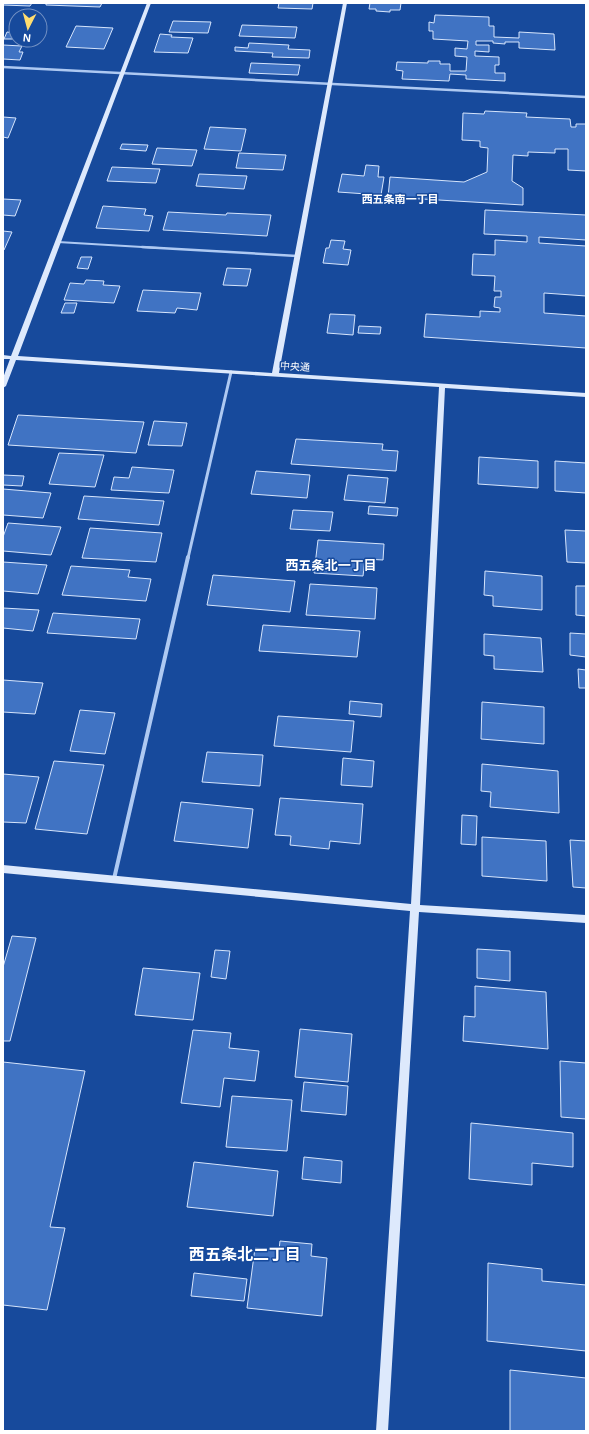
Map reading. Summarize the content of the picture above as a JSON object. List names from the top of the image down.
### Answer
{
  "streets": {
    "street": ["中央通"]
  },
  "districts": ["西五条南一丁目", "西五条北一丁目", "西五条北二丁目"],
  "north": "bottom"
}
